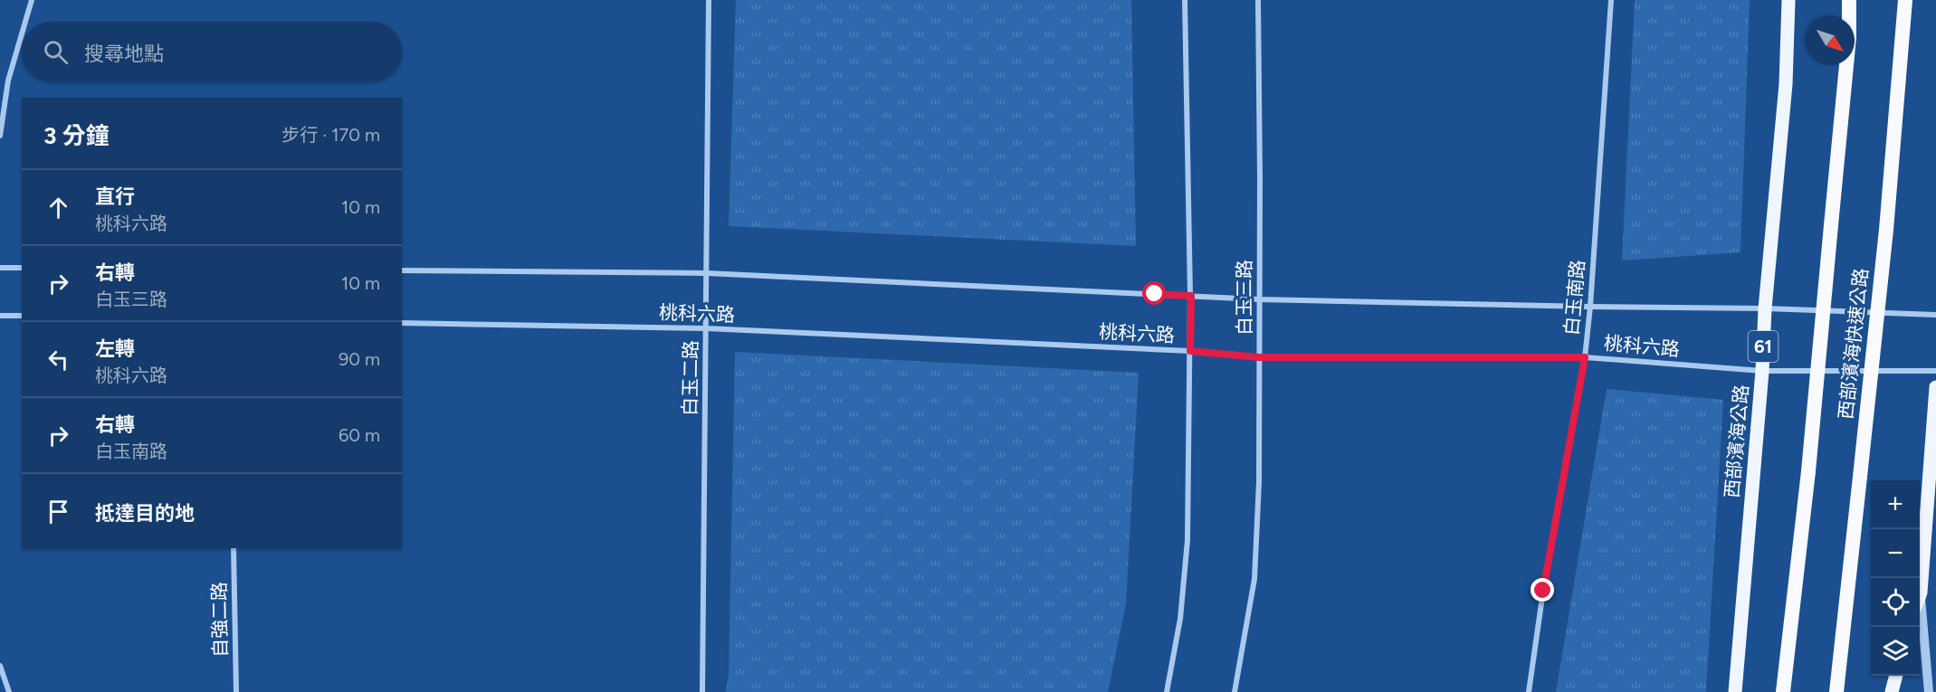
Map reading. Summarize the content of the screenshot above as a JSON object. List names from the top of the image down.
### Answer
{
  "streets": {
    "highway": ["西部濱海快速公路"],
    "main road": ["61", "西部濱海公路"],
    "street": [
      "白玉三路",
      "白玉南路",
      "桃科六路",
      "白玉二路",
      "自強二路"
    ]
  },
  "crossings": [
    ["白玉三路", "桃科六路"],
    ["白玉南路", "桃科六路"],
    ["桃科六路", "白玉二路"],
    ["桃科六路", "西部濱海公路"]
  ],
  "north": "bottom right",
  "page": {
    "search": "搜尋地點",
    "heading": ["3 分鐘", "步行 · 170 m"],
    "list": [
      ["直行", "桃科六路", "10 m"],
      ["右轉", "白玉三路", "10 m"],
      ["左轉", "桃科六路", "90 m"],
      ["右轉", "白玉南路", "60 m"],
      "抵達目的地"
    ],
    "map_buttons": ["+", "−"]
  }
}
